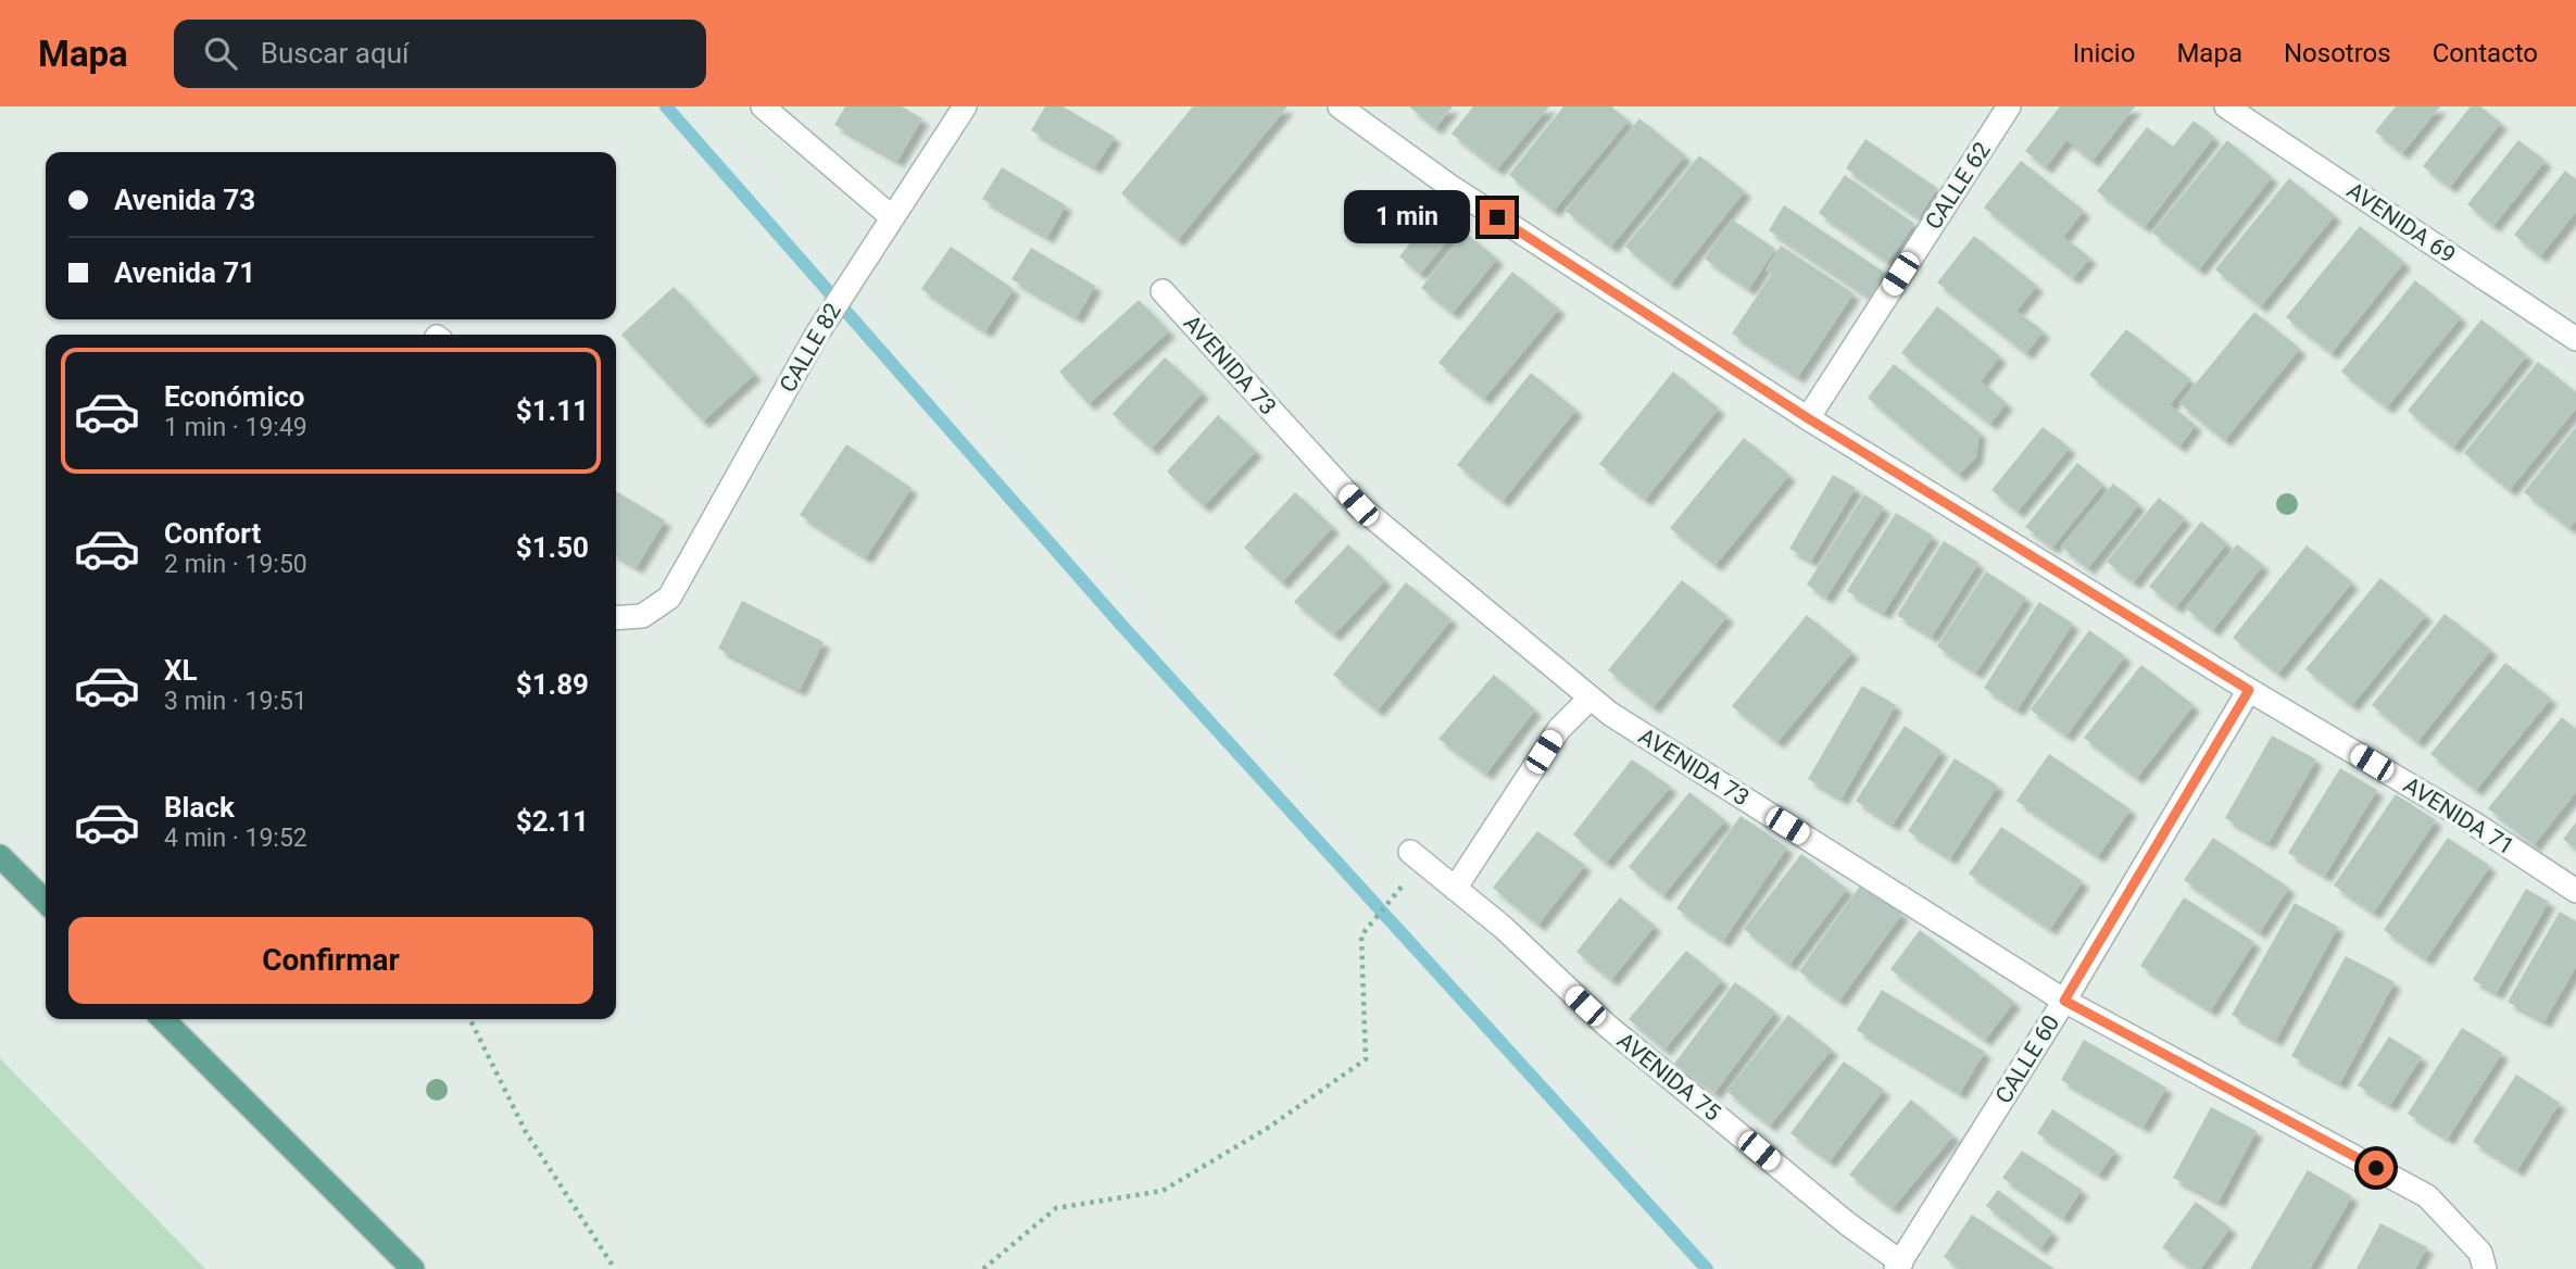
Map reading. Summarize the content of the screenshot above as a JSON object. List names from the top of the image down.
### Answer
{
  "streets": {
    "street": [
      "CALLE 62",
      "AVENIDA 69",
      "CALLE 82",
      "AVENIDA 73",
      "AVENIDA 71",
      "CALLE 60",
      "AVENIDA 75"
    ]
  },
  "crossings": [
    ["CALLE 62", "AVENIDA 71"],
    ["AVENIDA 73", "CALLE 60"],
    ["AVENIDA 71", "CALLE 60"],
    ["CALLE 60", "AVENIDA 75"]
  ],
  "page": {
    "header": "Mapa",
    "search": "Buscar aquí",
    "nav": [
      "Inicio",
      "Mapa",
      "Nosotros",
      "Contacto"
    ],
    "banner": ["Avenida 73", "Avenida 71"],
    "bubble": "1 min",
    "list": [
      {
        "name": "Económico",
        "note": "1 min · 19:49",
        "value": "$1.11"
      },
      {
        "name": "Confort",
        "note": "2 min · 19:50",
        "value": "$1.50"
      },
      {
        "name": "XL",
        "note": "3 min · 19:51",
        "value": "$1.89"
      },
      {
        "name": "Black",
        "note": "4 min · 19:52",
        "value": "$2.11"
      }
    ],
    "buttons": "Confirmar"
  }
}
